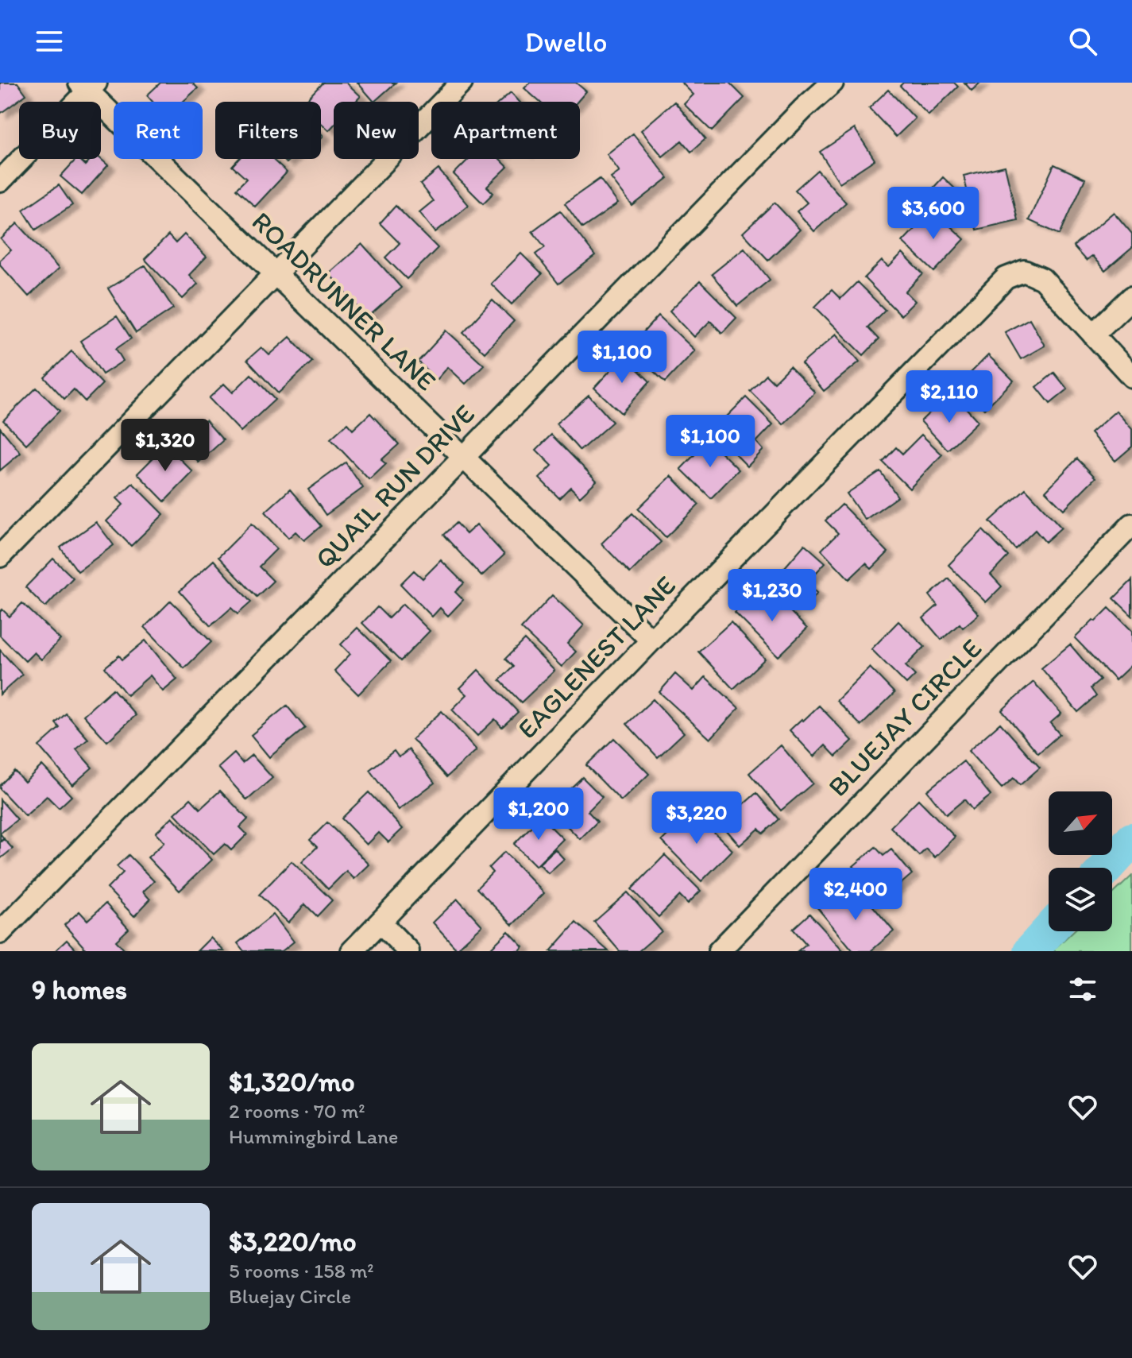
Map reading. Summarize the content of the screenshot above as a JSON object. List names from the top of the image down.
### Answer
{
  "streets": {
    "street": [
      "ROADRUNNER LANE",
      "QUAIL RUN DRIVE",
      "EAGLENEST LANE",
      "BLUEJAY CIRCLE"
    ]
  },
  "crossings": [
    ["ROADRUNNER LANE", "QUAIL RUN DRIVE"],
    ["ROADRUNNER LANE", "EAGLENEST LANE"]
  ],
  "north": "top right",
  "page": {
    "header": "Dwello",
    "chip": [
      "Buy",
      "Rent",
      "Filters",
      "New",
      "Apartment"
    ],
    "price": [
      "$3,600",
      "$1,100",
      "$2,110",
      "$1,100",
      "$1,320",
      "$1,230",
      "$1,200",
      "$3,220",
      "$2,400"
    ],
    "heading": "9 homes",
    "list": [
      {
        "name": "$1,320/mo",
        "note": "2 rooms · 70 m² · Hummingbird Lane"
      },
      {
        "name": "$3,220/mo",
        "note": "5 rooms · 158 m² · Bluejay Circle"
      }
    ]
  }
}
